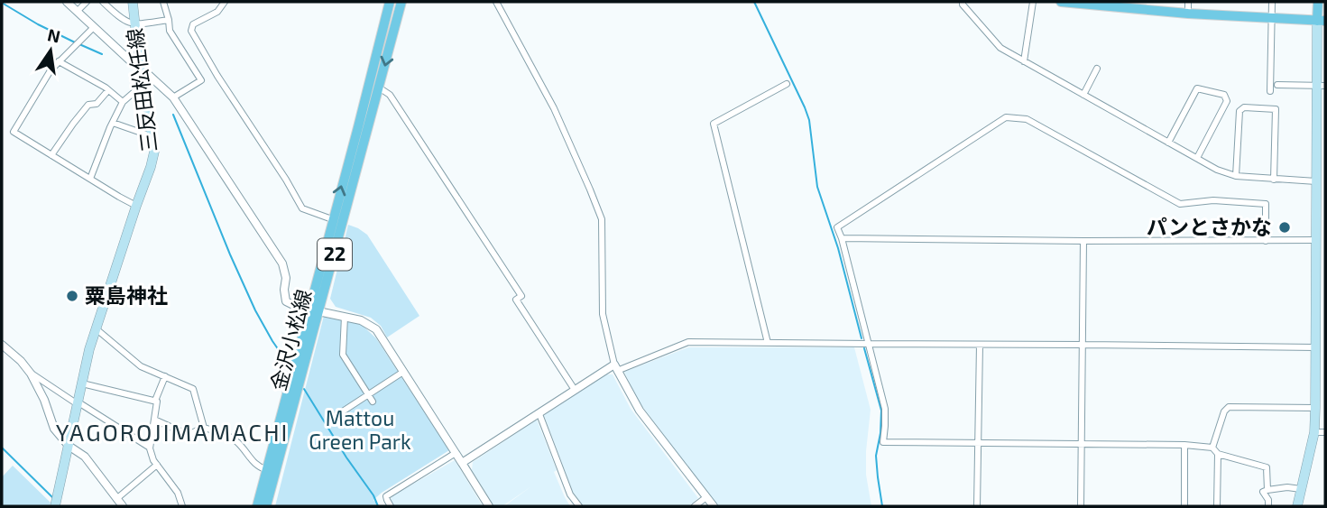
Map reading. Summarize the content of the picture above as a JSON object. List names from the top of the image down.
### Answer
{
  "streets": {
    "main road": ["三反田松任線", "22", "金沢小松線"]
  },
  "districts": ["YAGOROJIMAMACHI"],
  "parks": ["Mattou Green Park"],
  "places": ["パンとさかな", "粟島神社"],
  "north": "top"
}
